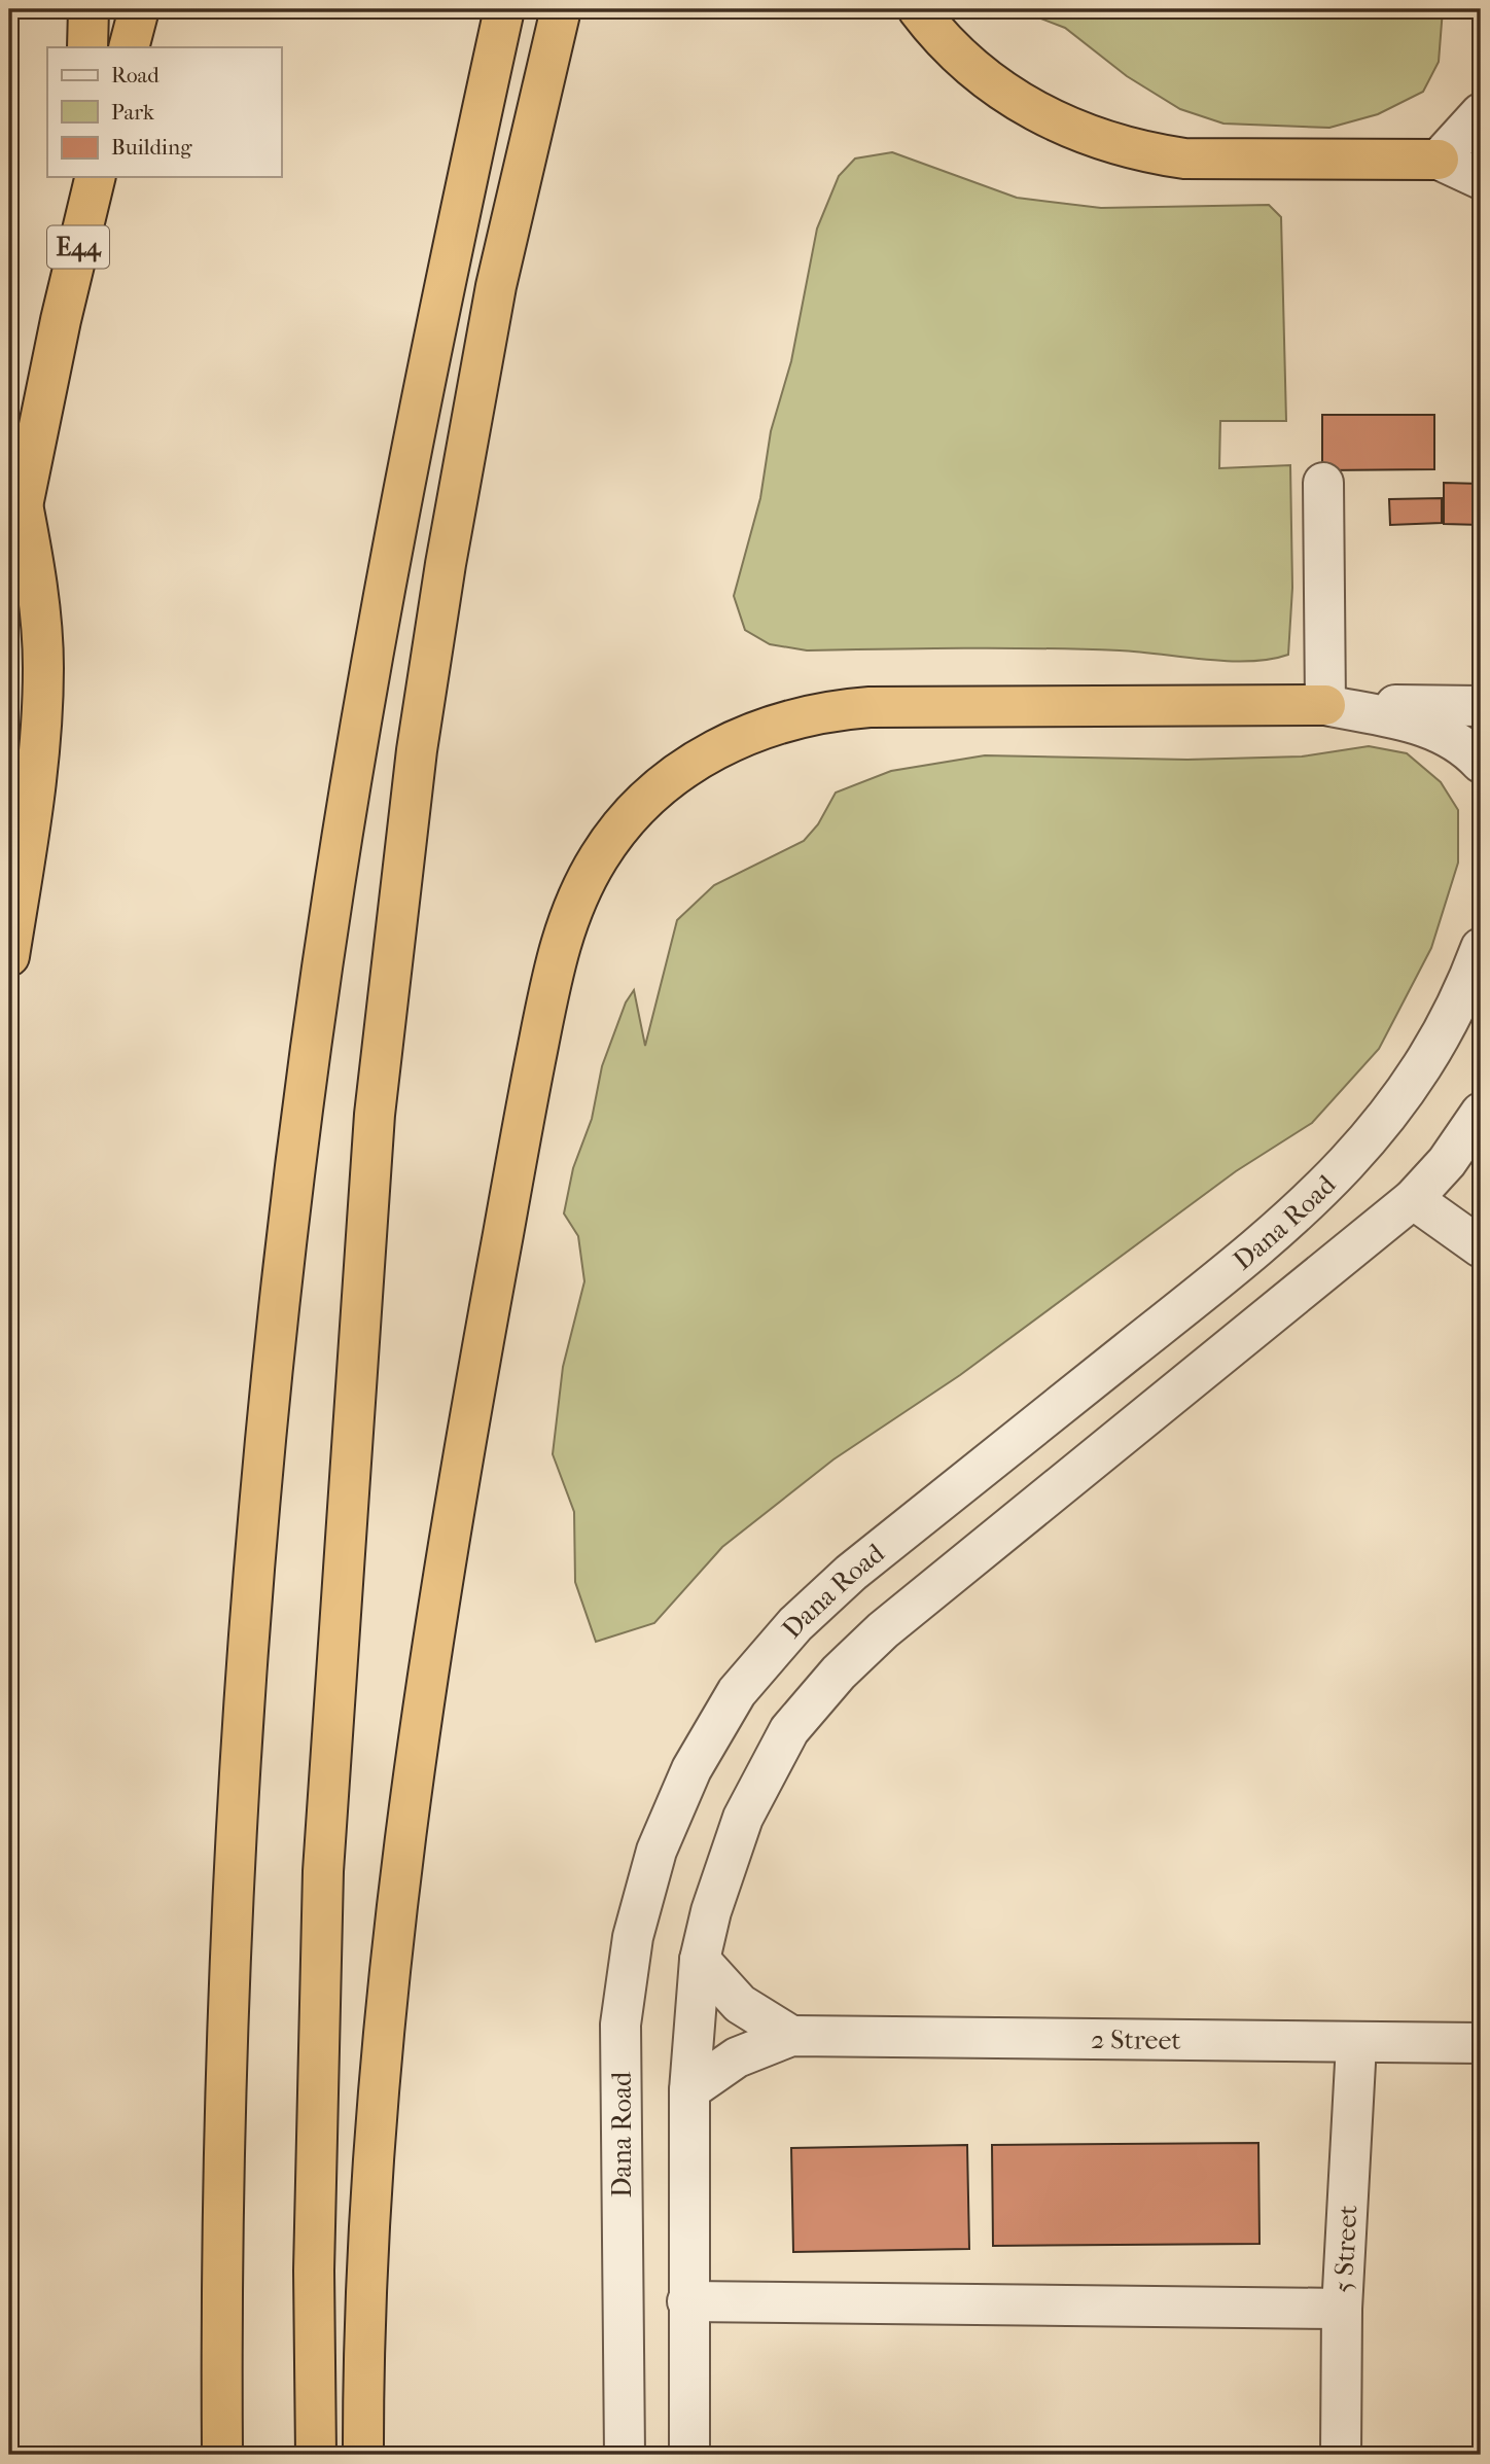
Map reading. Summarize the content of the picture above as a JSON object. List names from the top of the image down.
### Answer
{
  "streets": {
    "highway": ["E44"],
    "street": ["Dana Road", "2 Street", "5 Street"]
  },
  "crossings": [
    ["2 Street", "5 Street"]
  ],
  "legend": ["Road", "Park", "Building"]
}
